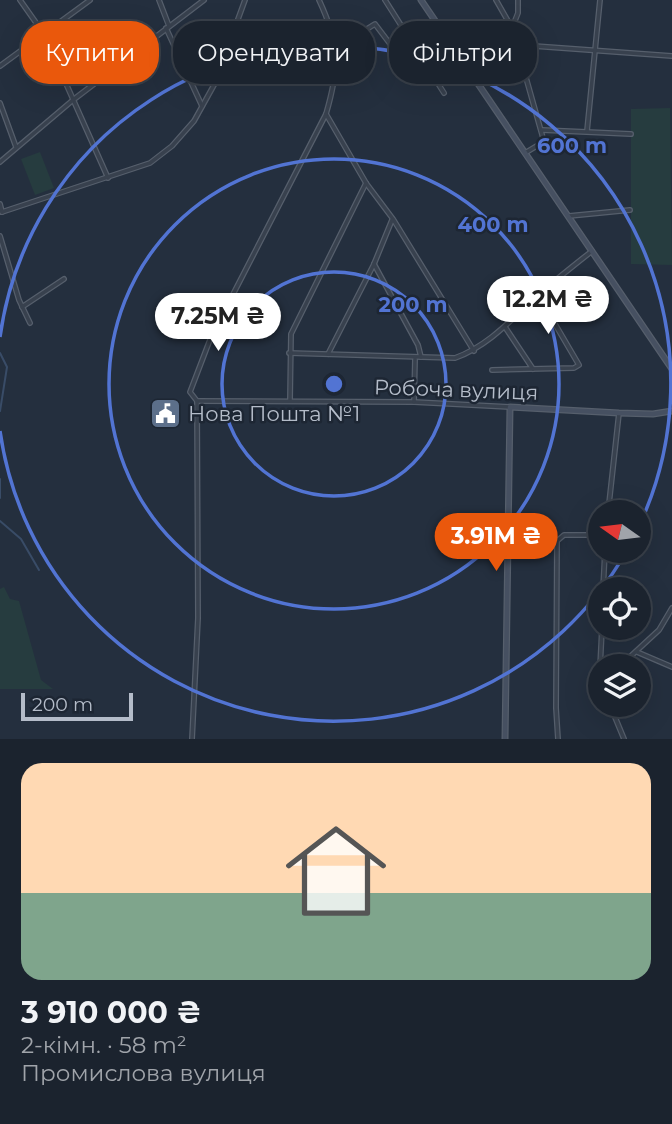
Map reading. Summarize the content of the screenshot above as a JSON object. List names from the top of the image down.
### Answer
{
  "streets": {
    "street": ["Робоча вулиця"]
  },
  "places": {
    "public building": ["Нова Пошта №1"]
  },
  "scale_bar": "200 m",
  "north": "left",
  "page": {
    "chip": ["Купити", "Орендувати", "Фільтри"],
    "price": ["12.2M ₴", "7.25M ₴", "3.91M ₴"],
    "scale": "200 m",
    "list": [
      {
        "name": "3 910 000 ₴",
        "note": "2-кімн. · 58 m² · Промислова вулиця"
      }
    ]
  },
  "rings": ["600 m", "400 m", "200 m"]
}
